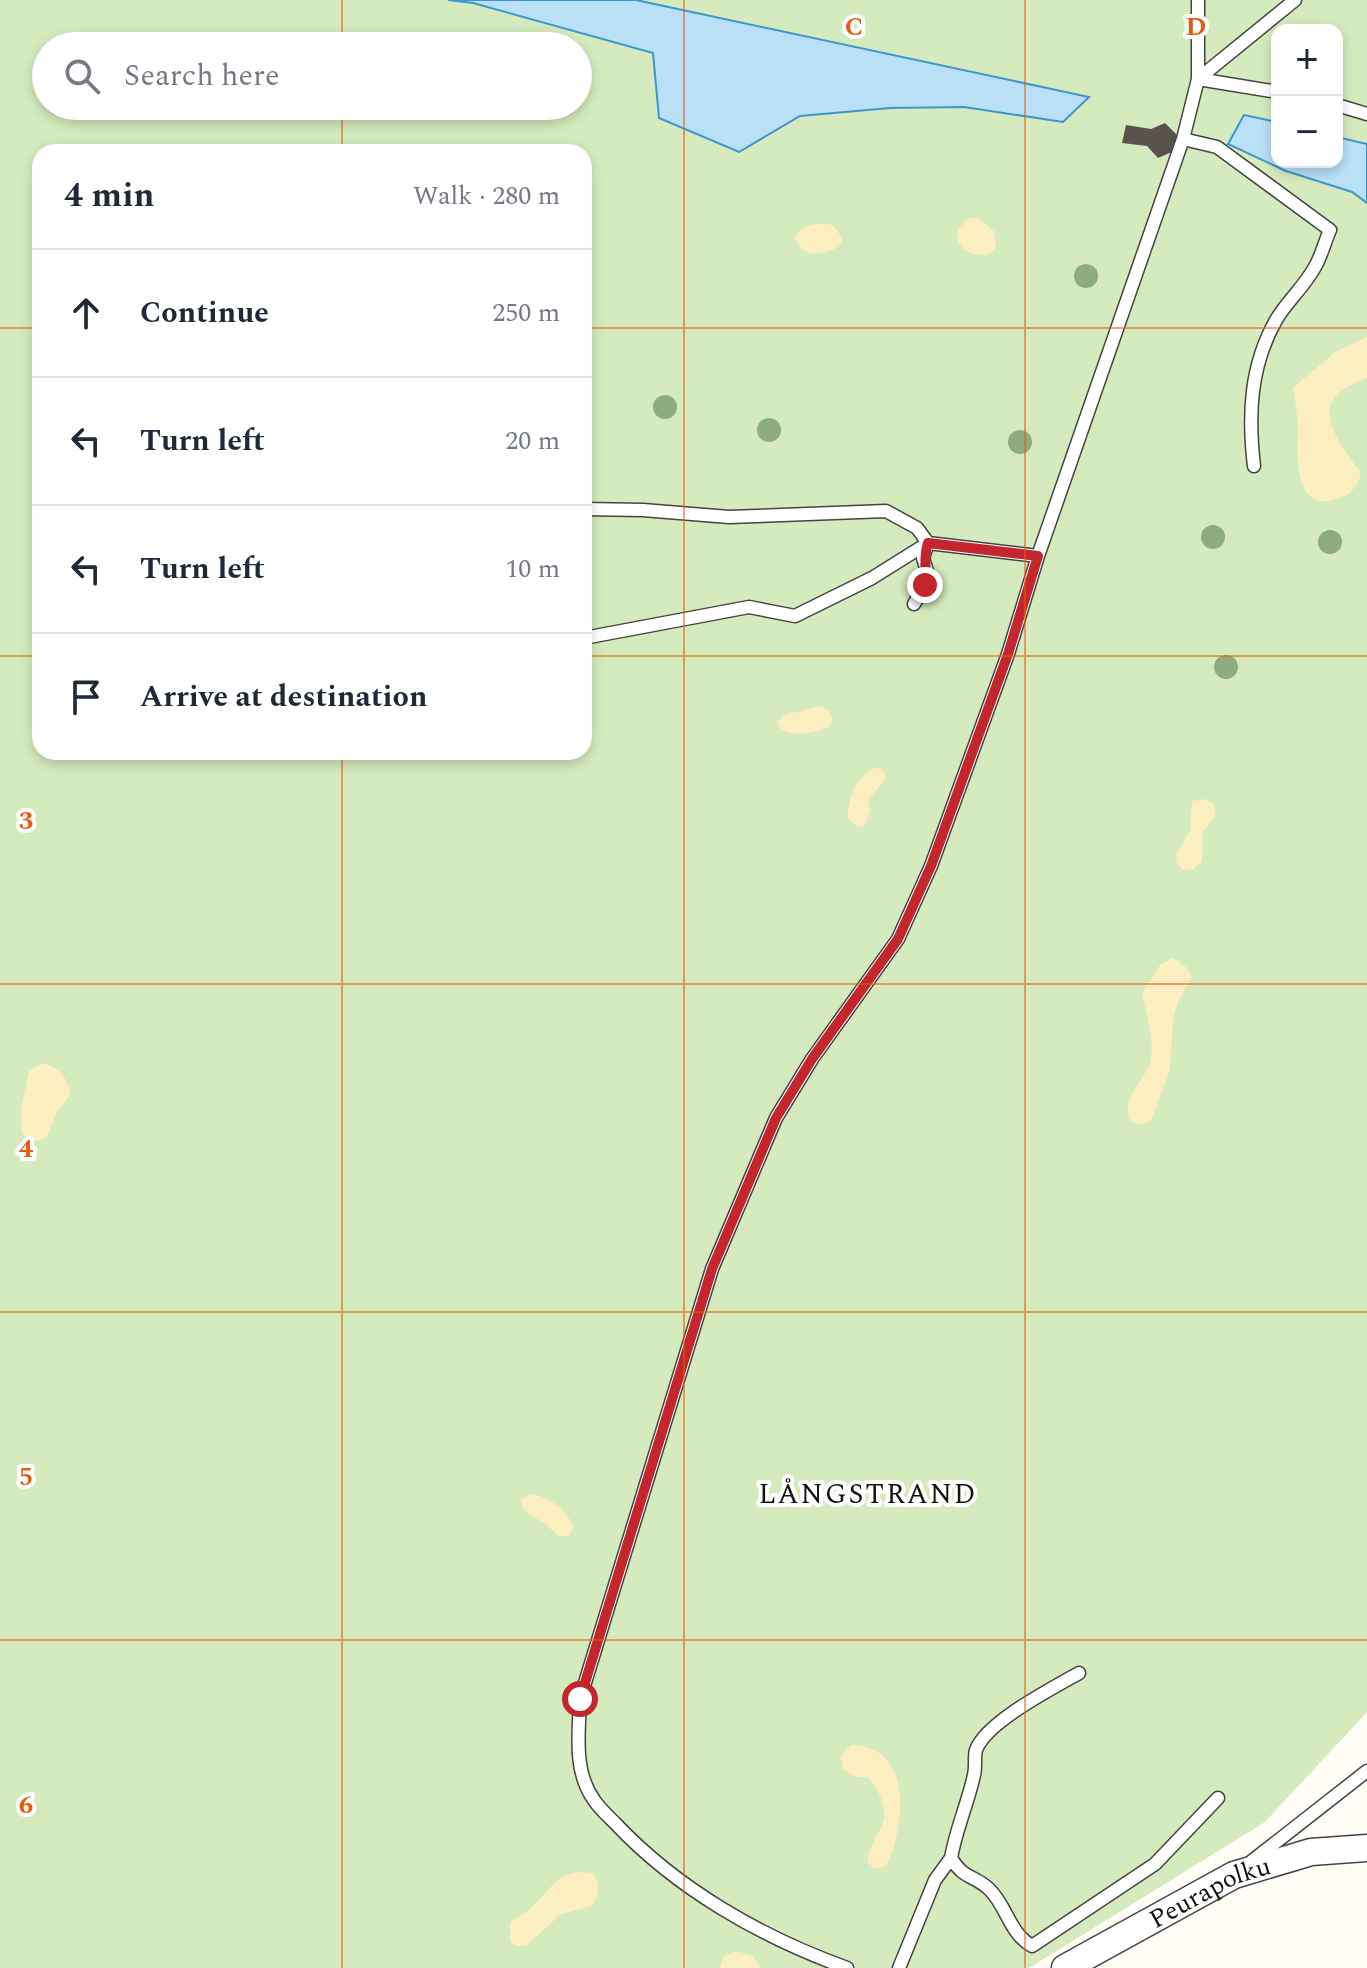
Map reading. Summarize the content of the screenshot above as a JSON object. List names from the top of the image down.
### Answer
{
  "streets": {
    "street": ["Peurapolku"]
  },
  "districts": ["LÅNGSTRAND"],
  "page": {
    "map_buttons": ["+", "−"],
    "search": "Search here",
    "heading": ["4 min", "Walk · 280 m"],
    "list": [
      ["Continue", "250 m"],
      ["Turn left", "20 m"],
      ["Turn left", "10 m"],
      "Arrive at destination"
    ]
  },
  "grid": {
    "columns": ["C", "D"],
    "rows": [
      "3",
      "4",
      "5",
      "6"
    ]
  }
}
